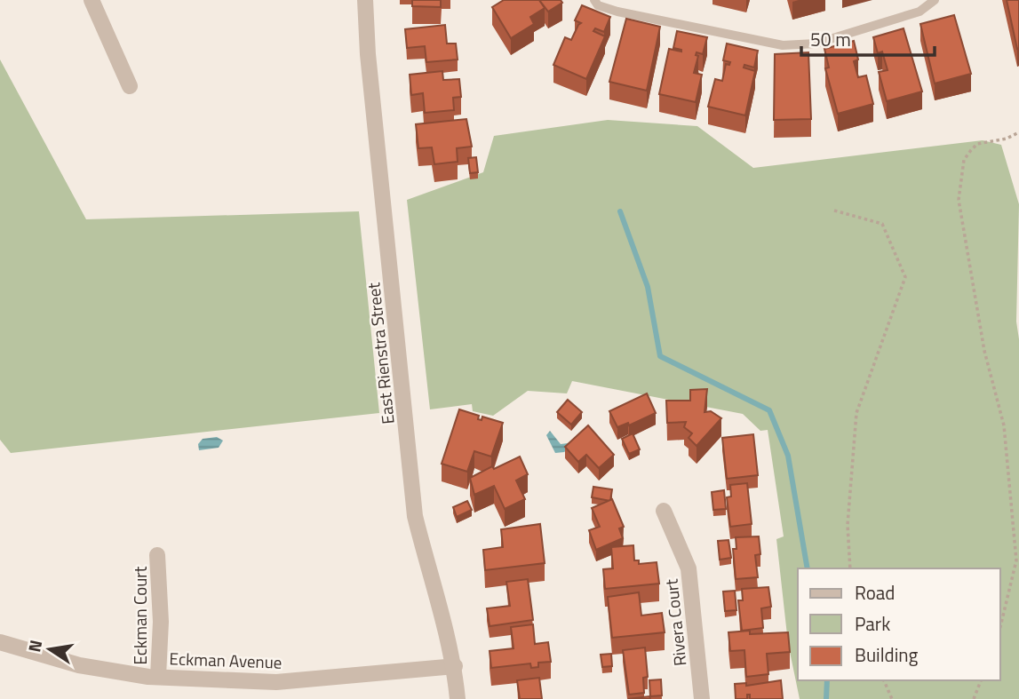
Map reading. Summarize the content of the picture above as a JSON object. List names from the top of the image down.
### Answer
{
  "streets": {
    "street": [
      "East Rienstra Street",
      "Eckman Court",
      "Rivera Court",
      "Eckman Avenue"
    ]
  },
  "crossings": [
    ["East Rienstra Street", "Eckman Avenue"],
    ["Eckman Court", "Eckman Avenue"]
  ],
  "legend": ["Road", "Park", "Building"],
  "scale_bar": "50 m",
  "north": "left"
}
